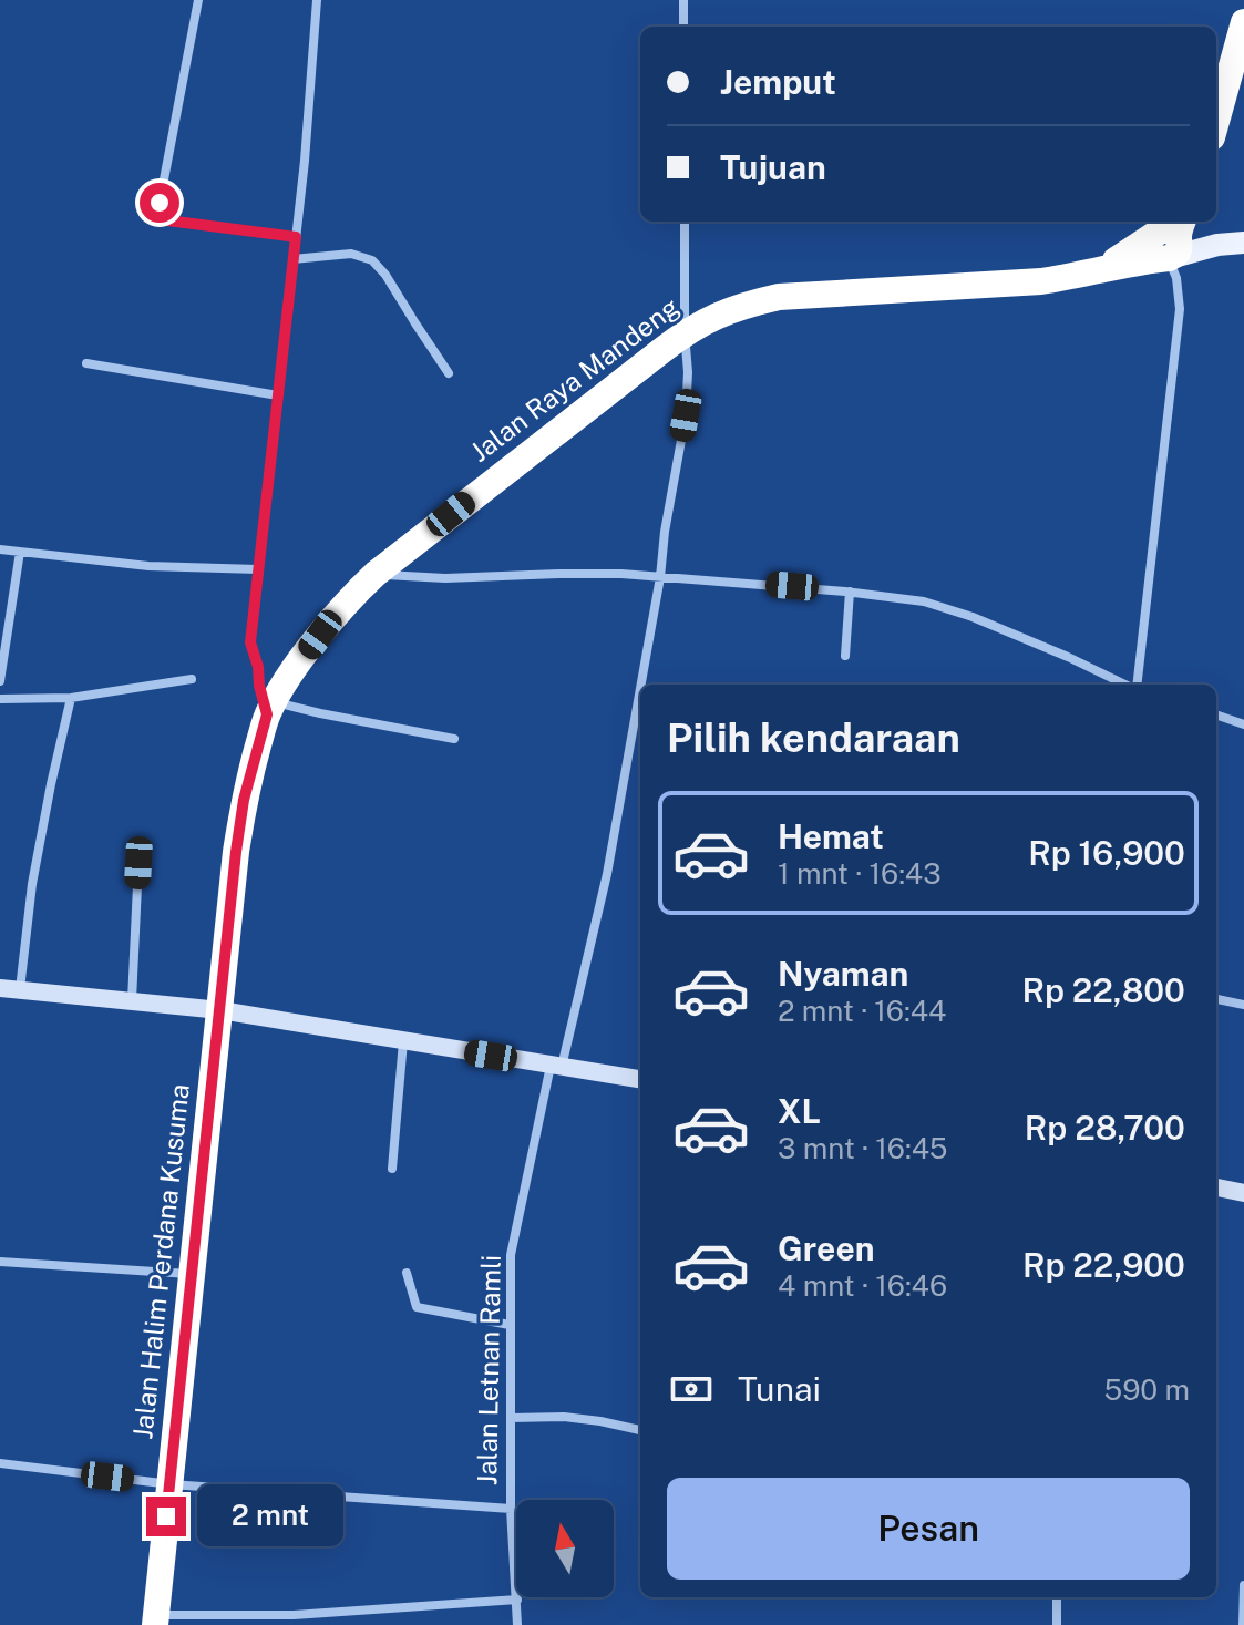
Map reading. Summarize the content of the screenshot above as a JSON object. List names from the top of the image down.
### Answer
{
  "streets": {
    "highway": ["Jalan Raya Mandeng", "Jalan Halim Perdana Kusuma"],
    "street": ["Jalan Letnan Ramli"]
  },
  "crossings": [
    ["Jalan Raya Mandeng", "Jalan Halim Perdana Kusuma"],
    ["Jalan Raya Mandeng", "Jalan Letnan Ramli"]
  ],
  "north": "top",
  "page": {
    "banner": ["Jemput", "Tujuan"],
    "heading": "Pilih kendaraan",
    "list": [
      {
        "name": "Hemat",
        "note": "1 mnt · 16:43",
        "value": "Rp 16,900"
      },
      {
        "name": "Nyaman",
        "note": "2 mnt · 16:44",
        "value": "Rp 22,800"
      },
      {
        "name": "XL",
        "note": "3 mnt · 16:45",
        "value": "Rp 28,700"
      },
      {
        "name": "Green",
        "note": "4 mnt · 16:46",
        "value": "Rp 22,900"
      }
    ],
    "pay": ["Tunai", "590 m"],
    "buttons": "Pesan",
    "bubble": "2 mnt"
  }
}
